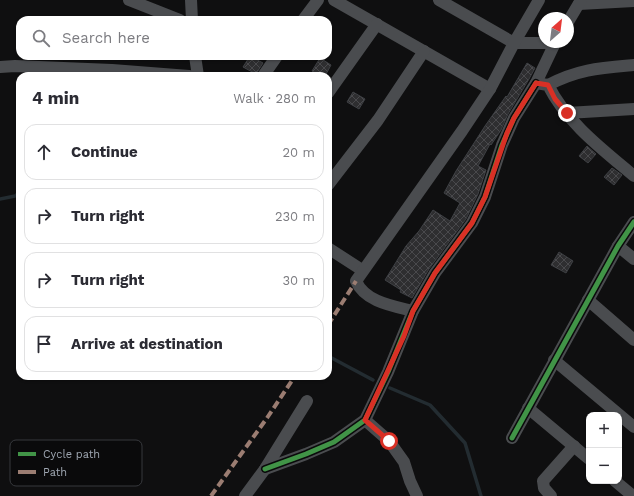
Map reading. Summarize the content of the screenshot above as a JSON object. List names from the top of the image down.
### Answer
{
  "legend": ["Cycle path", "Path"],
  "north": "top right",
  "page": {
    "search": "Search here",
    "heading": ["4 min", "Walk · 280 m"],
    "list": [
      ["Continue", "20 m"],
      ["Turn right", "230 m"],
      ["Turn right", "30 m"],
      "Arrive at destination"
    ],
    "map_buttons": ["+", "−"]
  }
}
